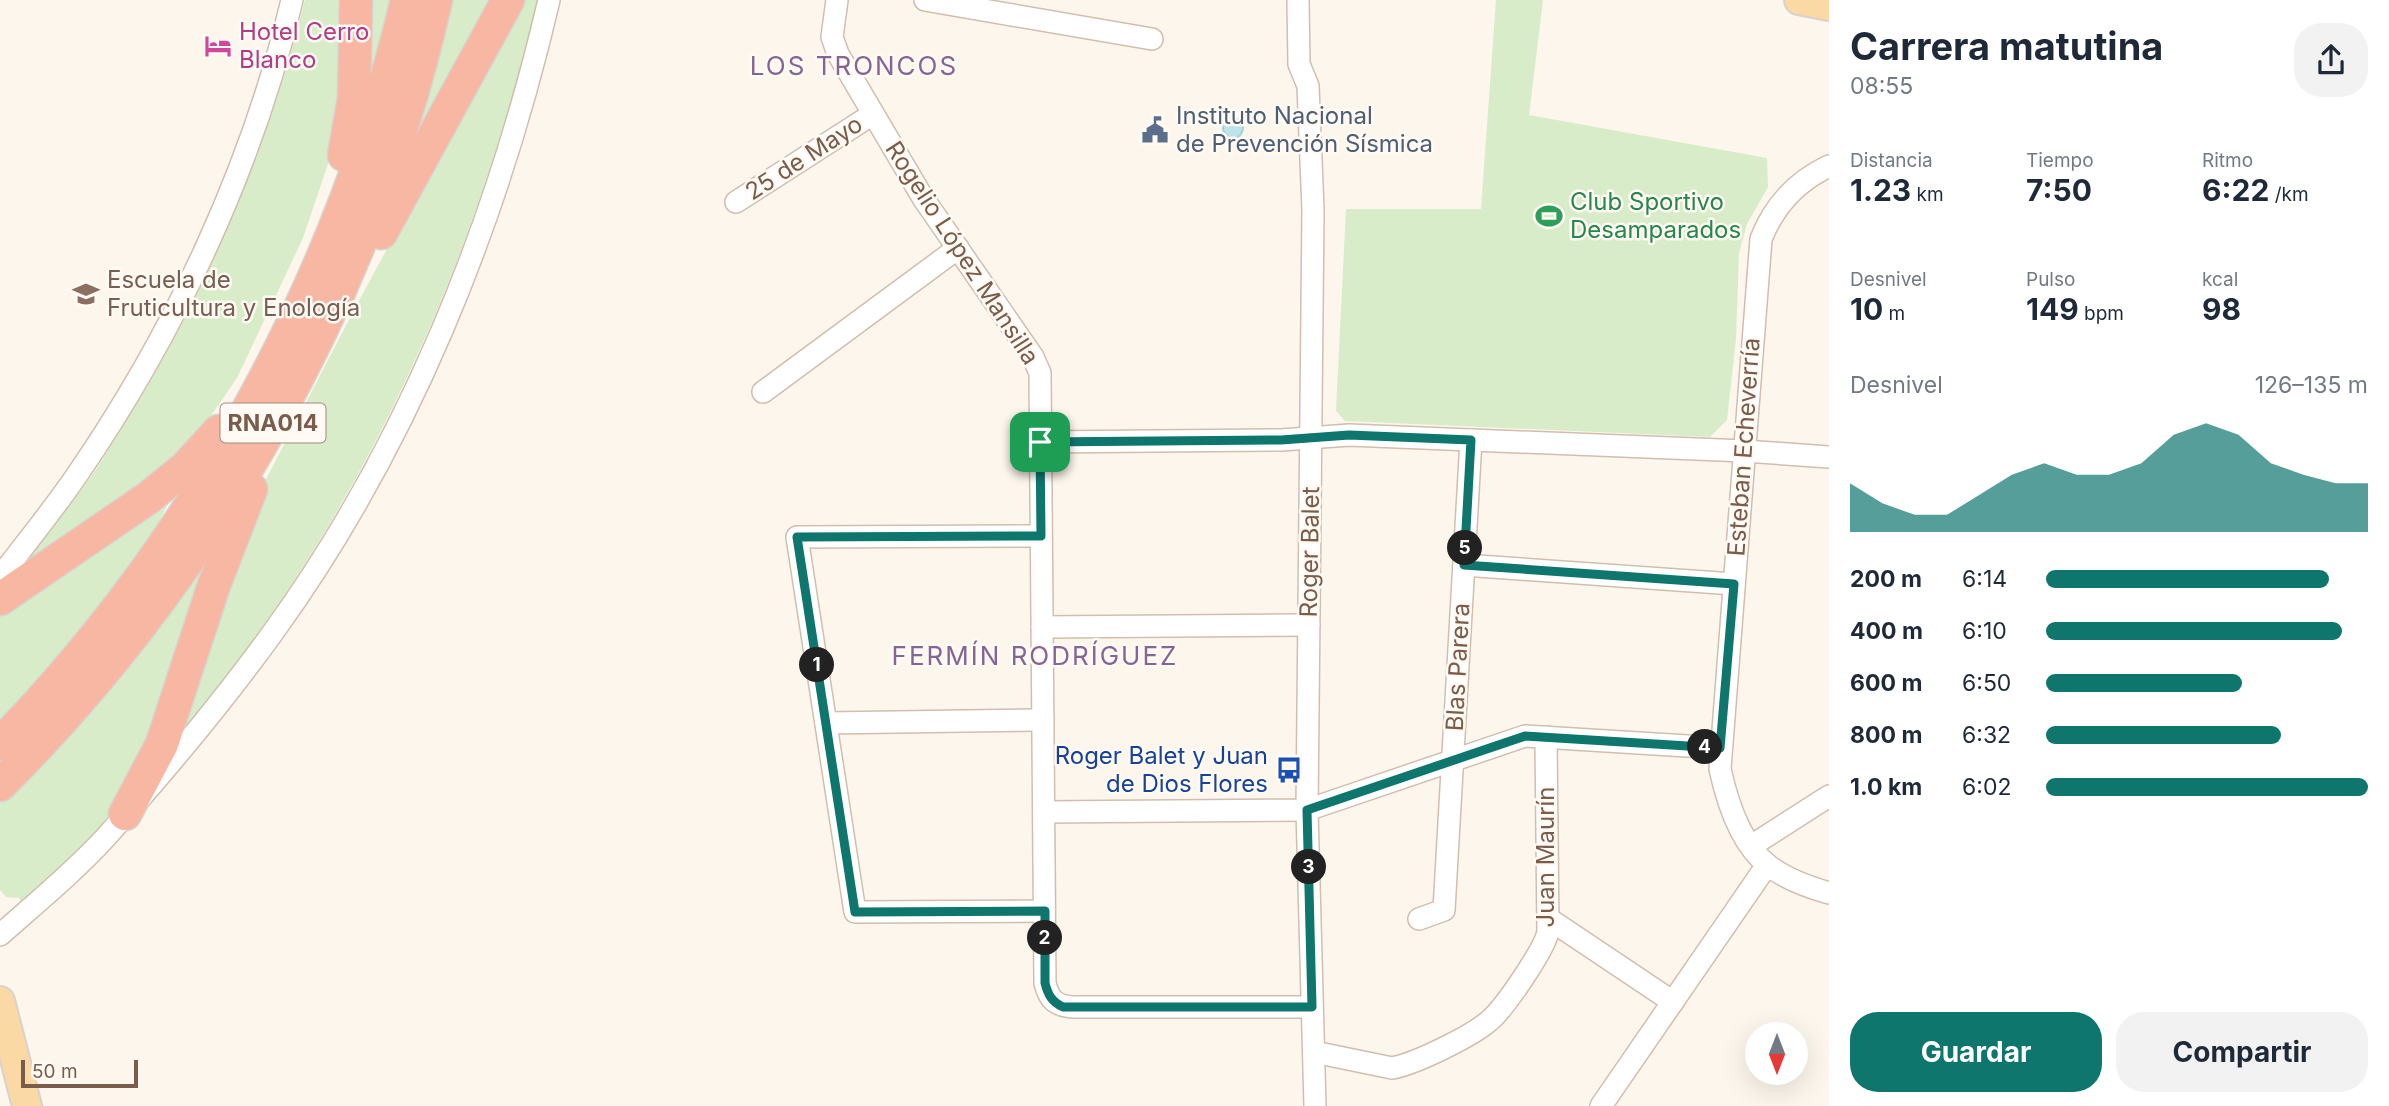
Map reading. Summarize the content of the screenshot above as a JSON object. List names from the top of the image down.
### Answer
{
  "streets": {
    "highway": ["RNA014"],
    "street": [
      "25 de Mayo",
      "Rogelio López Mansilla",
      "Esteban Echeverría",
      "Roger Balet",
      "Blas Parera",
      "Juan Maurín"
    ]
  },
  "crossings": [
    ["25 de Mayo", "Rogelio López Mansilla"],
    ["Rogelio López Mansilla", "Roger Balet"],
    ["Roger Balet", "Juan Maurín"]
  ],
  "districts": ["LOS TRONCOS", "FERMÍN RODRÍGUEZ"],
  "places": {
    "hotel": ["Hotel Cerro Blanco"],
    "public building": ["Instituto Nacional de Prevención Sísmica"],
    "sports": ["Club Sportivo Desamparados"],
    "school or university": ["Escuela de Fruticultura y Enología"],
    "bus stop": ["Roger Balet y Juan de Dios Flores"]
  },
  "scale_bar": "50 m",
  "north": "bottom",
  "page": {
    "heading": ["Carrera matutina", "08:55"],
    "stats": [
      ["Distancia", "1.23 km"],
      ["Tiempo", "7:50"],
      ["Ritmo", "6:22 /km"],
      ["Desnivel", "10 m"],
      ["Pulso", "149 bpm"],
      ["kcal", "98"]
    ],
    "chart": ["Desnivel", "126–135 m"],
    "pins": [
      "5",
      "1",
      "4",
      "3",
      "2"
    ],
    "list": [
      {
        "name": "200 m",
        "note": "6:14"
      },
      {
        "name": "400 m",
        "note": "6:10"
      },
      {
        "name": "600 m",
        "note": "6:50"
      },
      {
        "name": "800 m",
        "note": "6:32"
      },
      {
        "name": "1.0 km",
        "note": "6:02"
      }
    ],
    "buttons": ["Guardar", "Compartir"],
    "scale": "50 m"
  }
}
